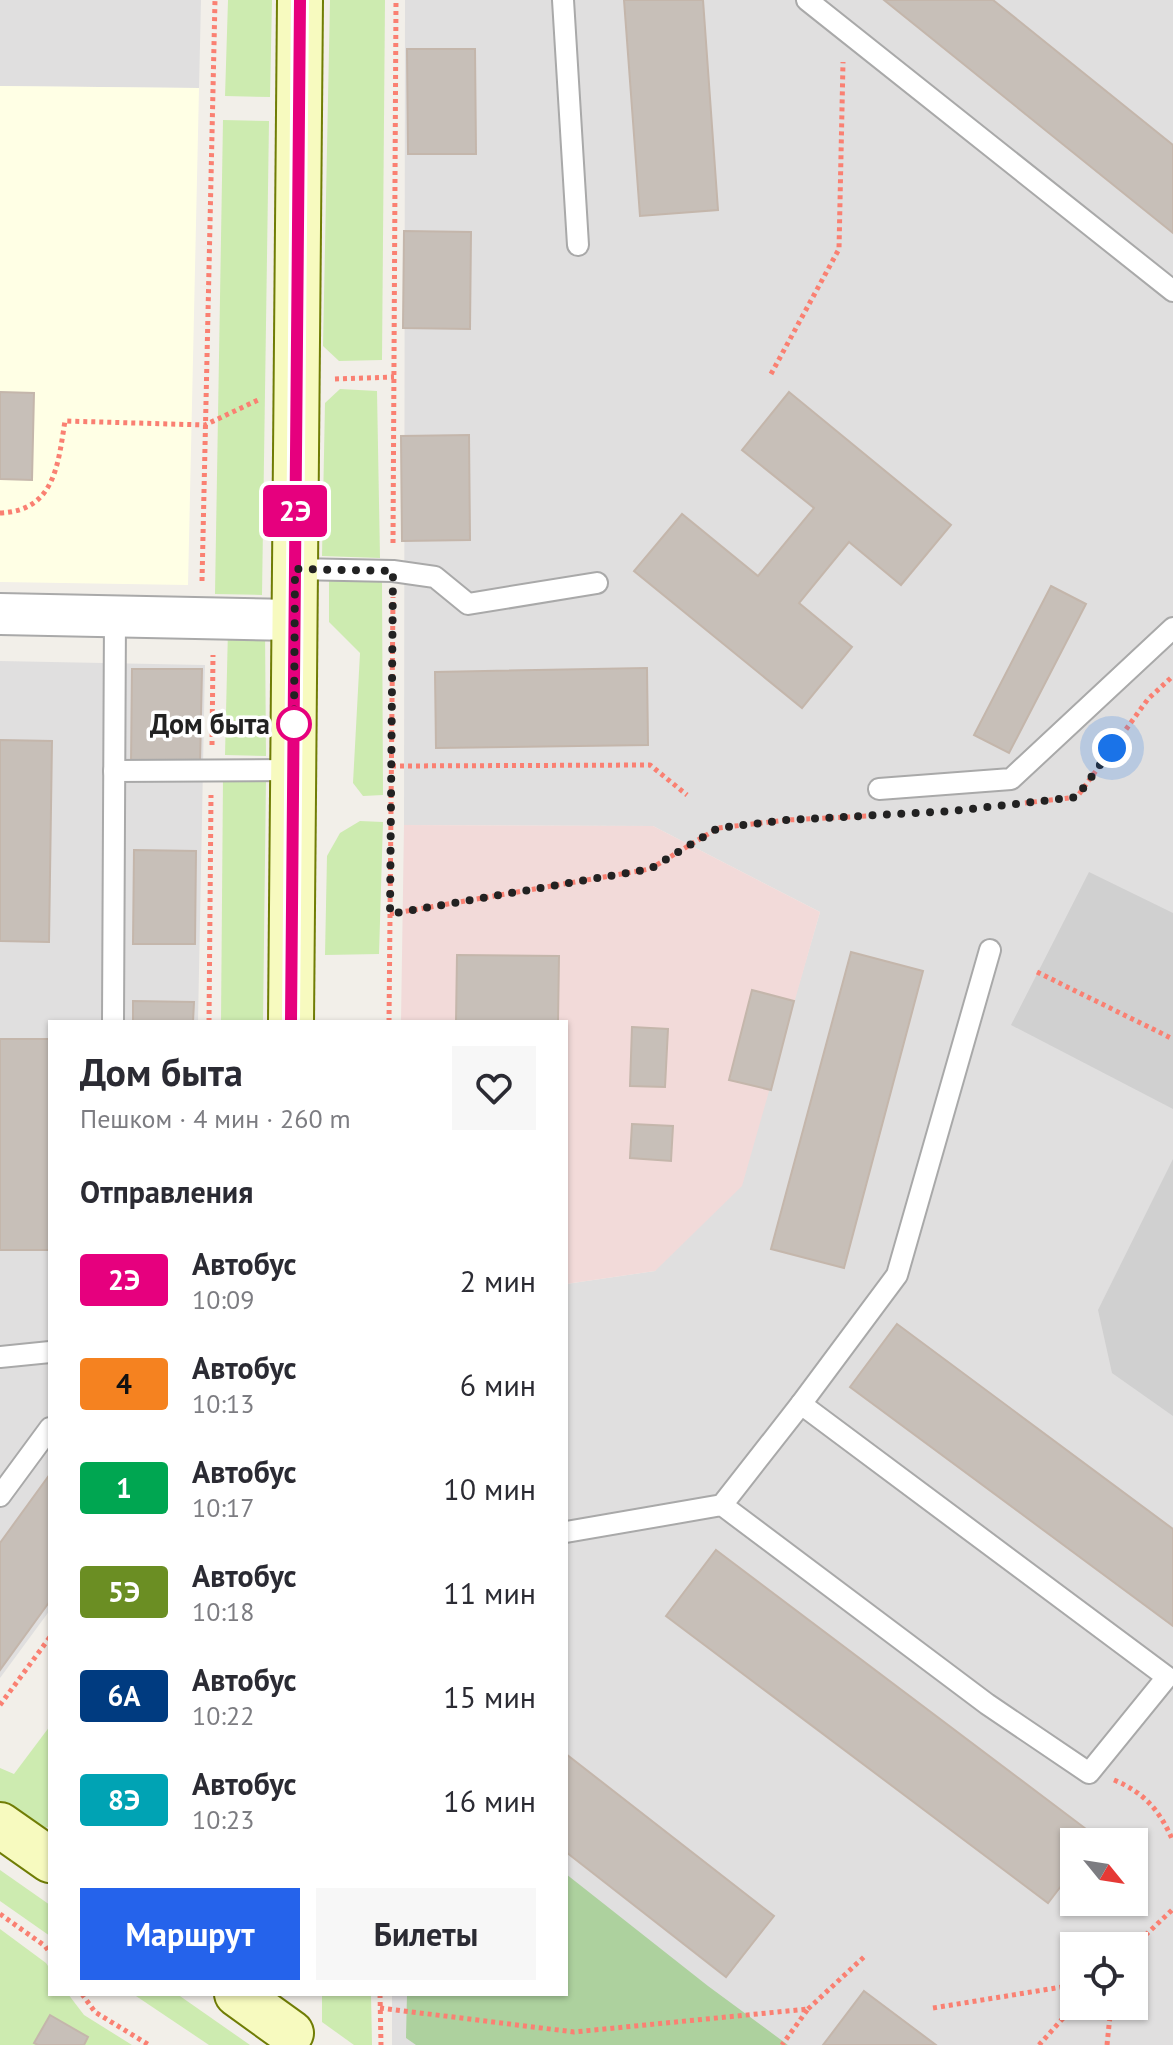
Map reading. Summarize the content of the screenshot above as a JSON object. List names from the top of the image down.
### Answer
{
  "places": ["Дом быта"],
  "lines": ["bus line 2Э"],
  "north": "bottom right",
  "page": {
    "on_map": "2Э",
    "heading": [
      ["Дом быта", "Пешком · 4 мин · 260 m"],
      "Отправления"
    ],
    "list": [
      {
        "mark": "2Э",
        "name": "Автобус",
        "note": "10:09",
        "value": "2 мин"
      },
      {
        "mark": "4",
        "name": "Автобус",
        "note": "10:13",
        "value": "6 мин"
      },
      {
        "mark": "1",
        "name": "Автобус",
        "note": "10:17",
        "value": "10 мин"
      },
      {
        "mark": "5Э",
        "name": "Автобус",
        "note": "10:18",
        "value": "11 мин"
      },
      {
        "mark": "6А",
        "name": "Автобус",
        "note": "10:22",
        "value": "15 мин"
      },
      {
        "mark": "8Э",
        "name": "Автобус",
        "note": "10:23",
        "value": "16 мин"
      }
    ],
    "buttons": ["Маршрут", "Билеты"]
  }
}
